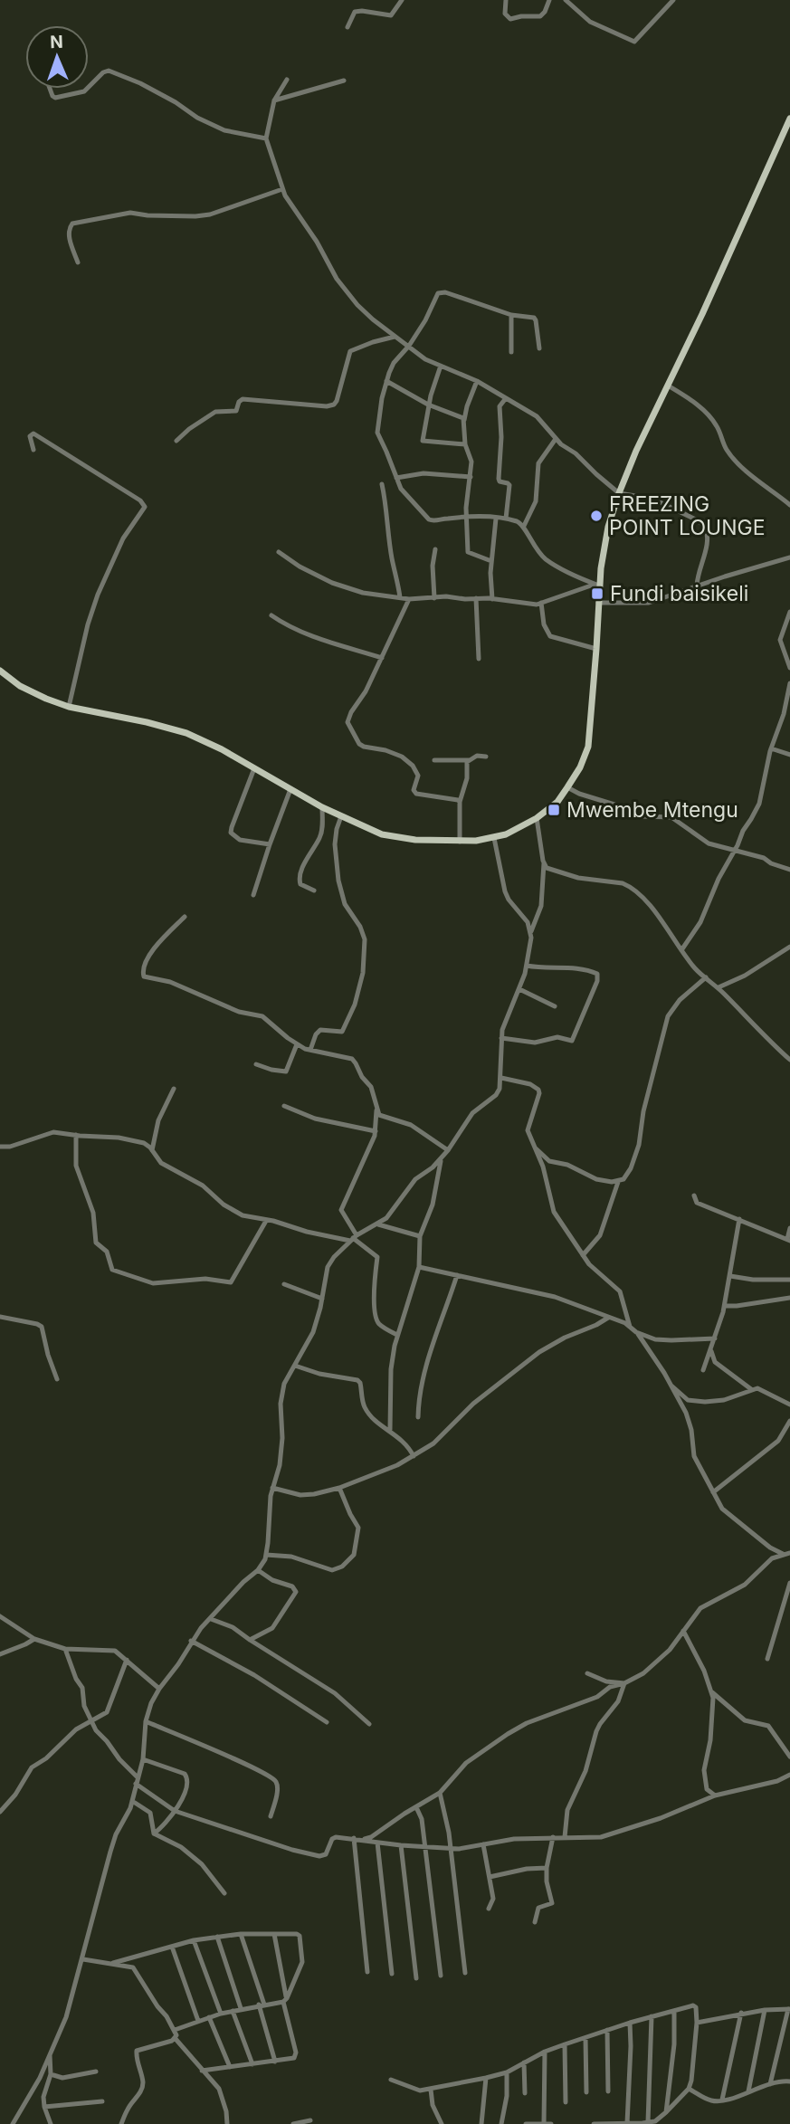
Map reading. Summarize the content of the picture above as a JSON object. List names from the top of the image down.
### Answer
{
  "places": {
    "other": ["FREEZING POINT LOUNGE"],
    "transit": ["Fundi baisikeli", "Mwembe Mtengu"]
  },
  "north": "top"
}
